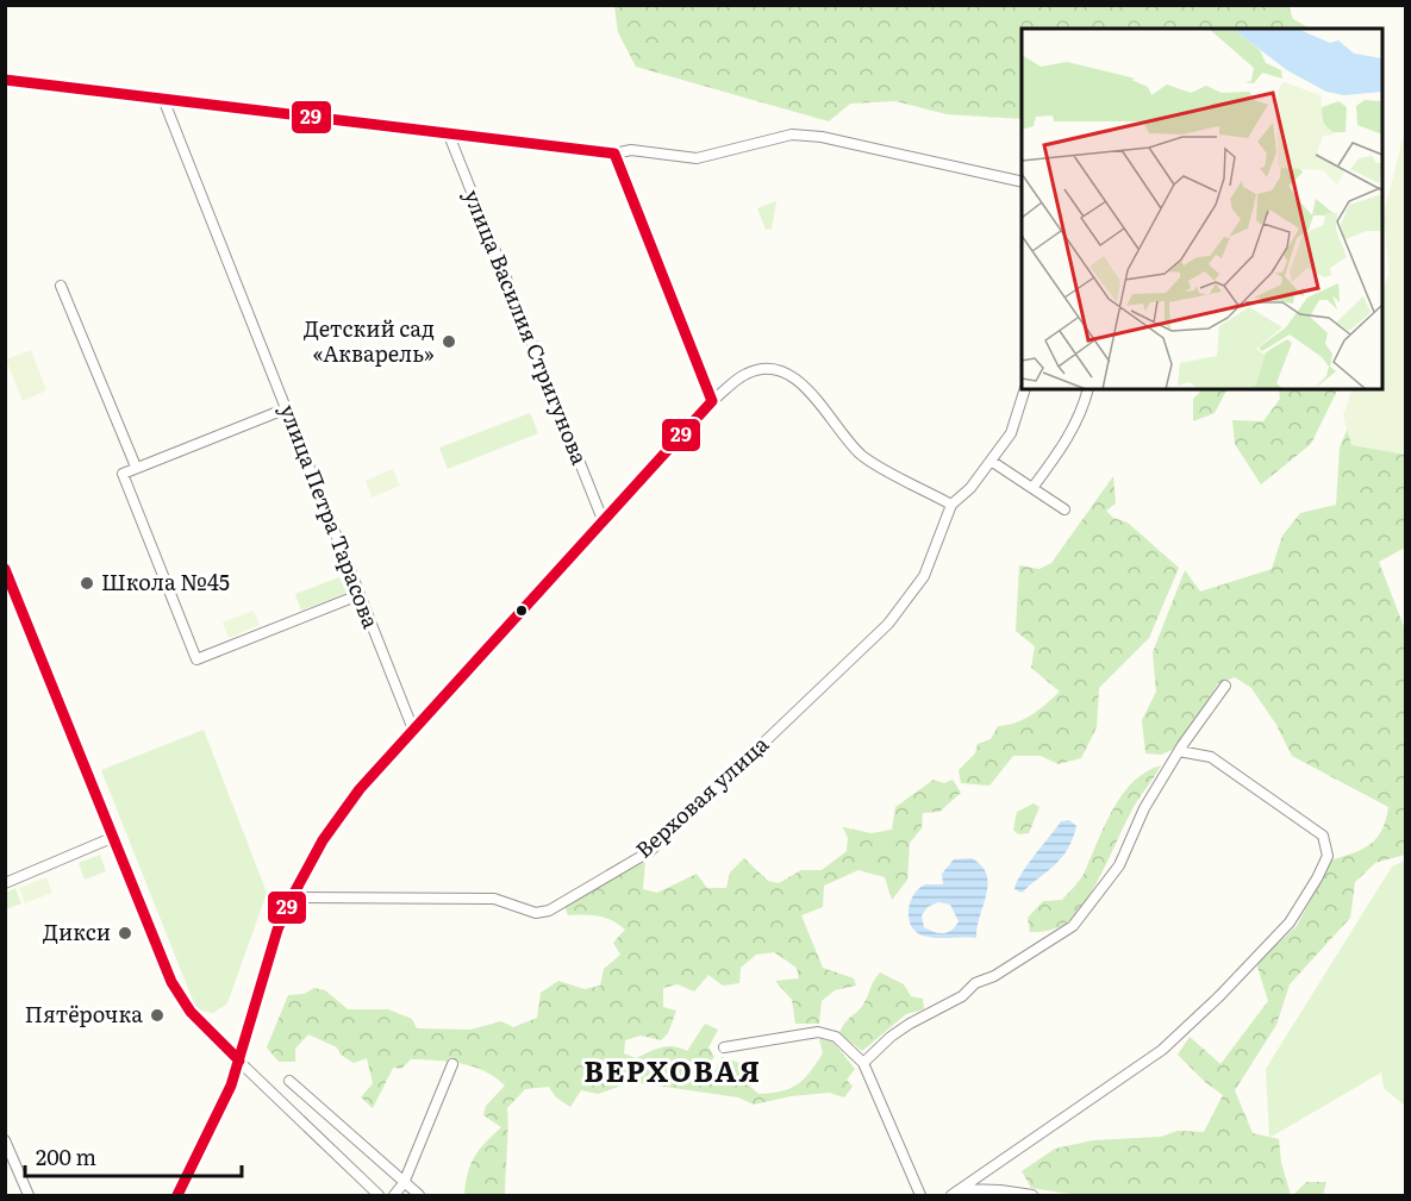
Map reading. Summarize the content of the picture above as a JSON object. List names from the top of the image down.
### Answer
{
  "streets": {
    "street": ["улица Василия Стригунова", "улица Петра Тарасова", "Верховая улица"]
  },
  "districts": ["ВЕРХОВАЯ"],
  "places": [
    "Детский сад «Акварель»",
    "Школа №45",
    "Дикси",
    "Пятёрочка"
  ],
  "lines": ["transit line 29"],
  "scale_bar": "200 m"
}
